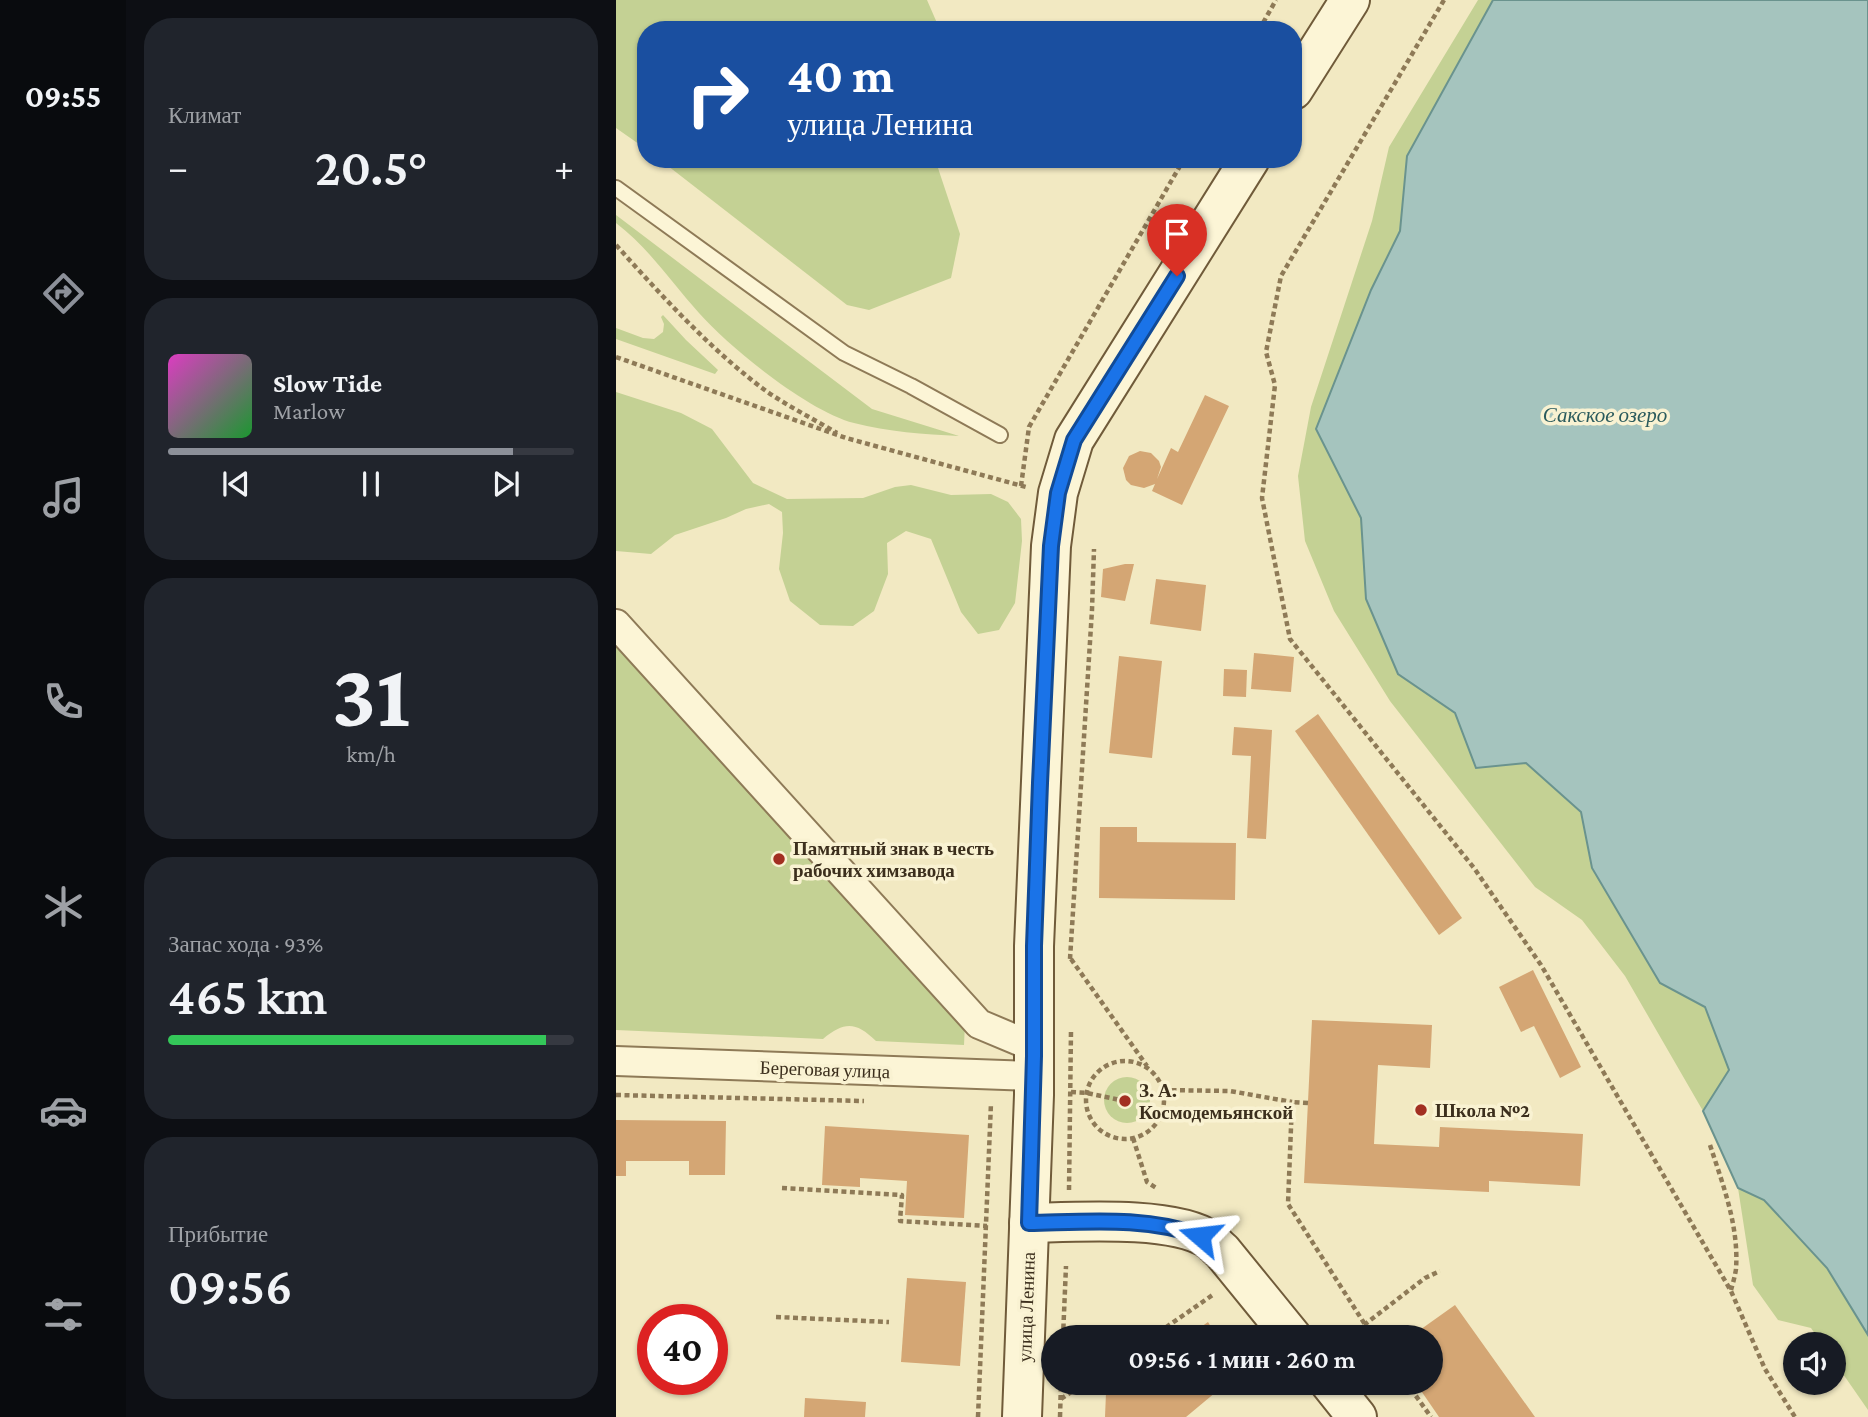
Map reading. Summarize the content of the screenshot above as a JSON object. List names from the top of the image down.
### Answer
{
  "streets": {
    "street": ["Береговая улица", "улица Ленина"]
  },
  "crossings": [
    ["Береговая улица", "улица Ленина"]
  ],
  "water": ["Сакское озеро"],
  "places": ["Памятный знак в честь рабочих химзавода", "З. А. Космодемьянской", "Школа №2"],
  "page": {
    "tabs": "09:55",
    "tile": [
      "Климат",
      ["31", "km/h"],
      ["Запас хода · 93%", "465 km"],
      ["Прибытие", "09:56"]
    ],
    "turn": ["40 m", "улица Ленина"],
    "heat": ["−", "20.5°", "+"],
    "song": ["Slow Tide", "Marlow"],
    "limit": "40",
    "trip": "09:56 · 1 мин · 260 m"
  }
}
